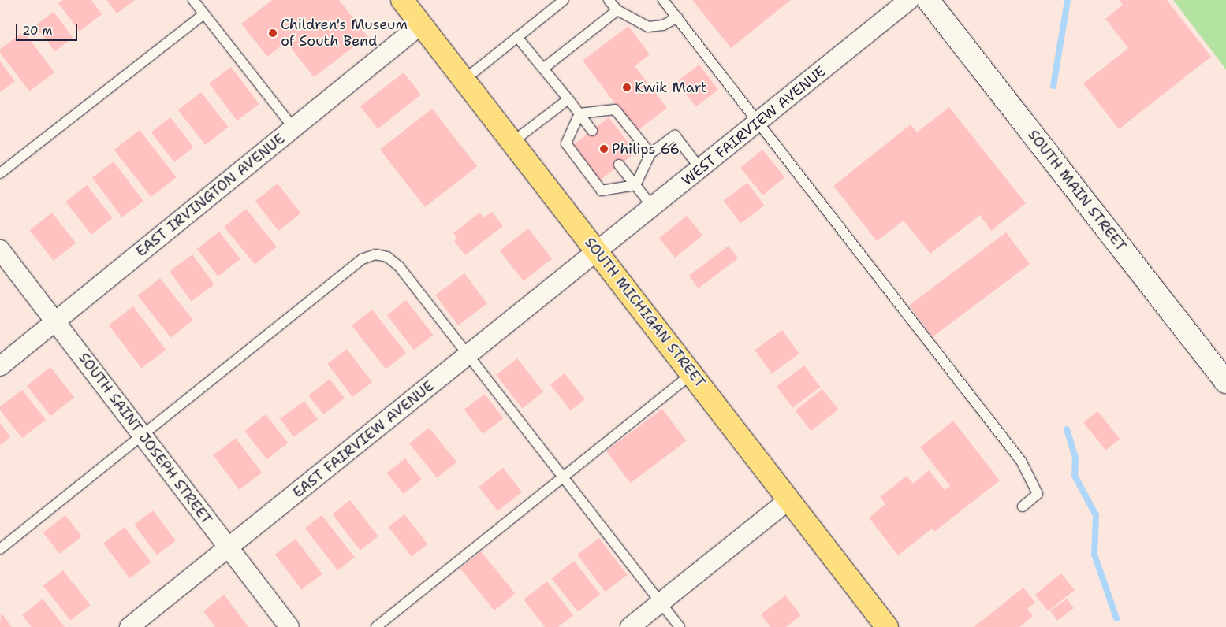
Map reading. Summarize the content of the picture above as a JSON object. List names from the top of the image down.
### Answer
{
  "streets": {
    "main road": ["SOUTH MAIN STREET", "SOUTH MICHIGAN STREET"],
    "street": [
      "WEST FAIRVIEW AVENUE",
      "EAST IRVINGTON AVENUE",
      "SOUTH SAINT JOSEPH STREET",
      "EAST FAIRVIEW AVENUE"
    ]
  },
  "crossings": [
    ["WEST FAIRVIEW AVENUE", "SOUTH MICHIGAN STREET"],
    ["WEST FAIRVIEW AVENUE", "EAST FAIRVIEW AVENUE"],
    ["EAST IRVINGTON AVENUE", "SOUTH MICHIGAN STREET"],
    ["EAST IRVINGTON AVENUE", "SOUTH SAINT JOSEPH STREET"],
    ["SOUTH MICHIGAN STREET", "EAST FAIRVIEW AVENUE"],
    ["SOUTH SAINT JOSEPH STREET", "EAST FAIRVIEW AVENUE"]
  ],
  "places": ["Children's Museum of South Bend", "Kwik Mart", "Philips 66"],
  "scale_bar": "20 m"
}
